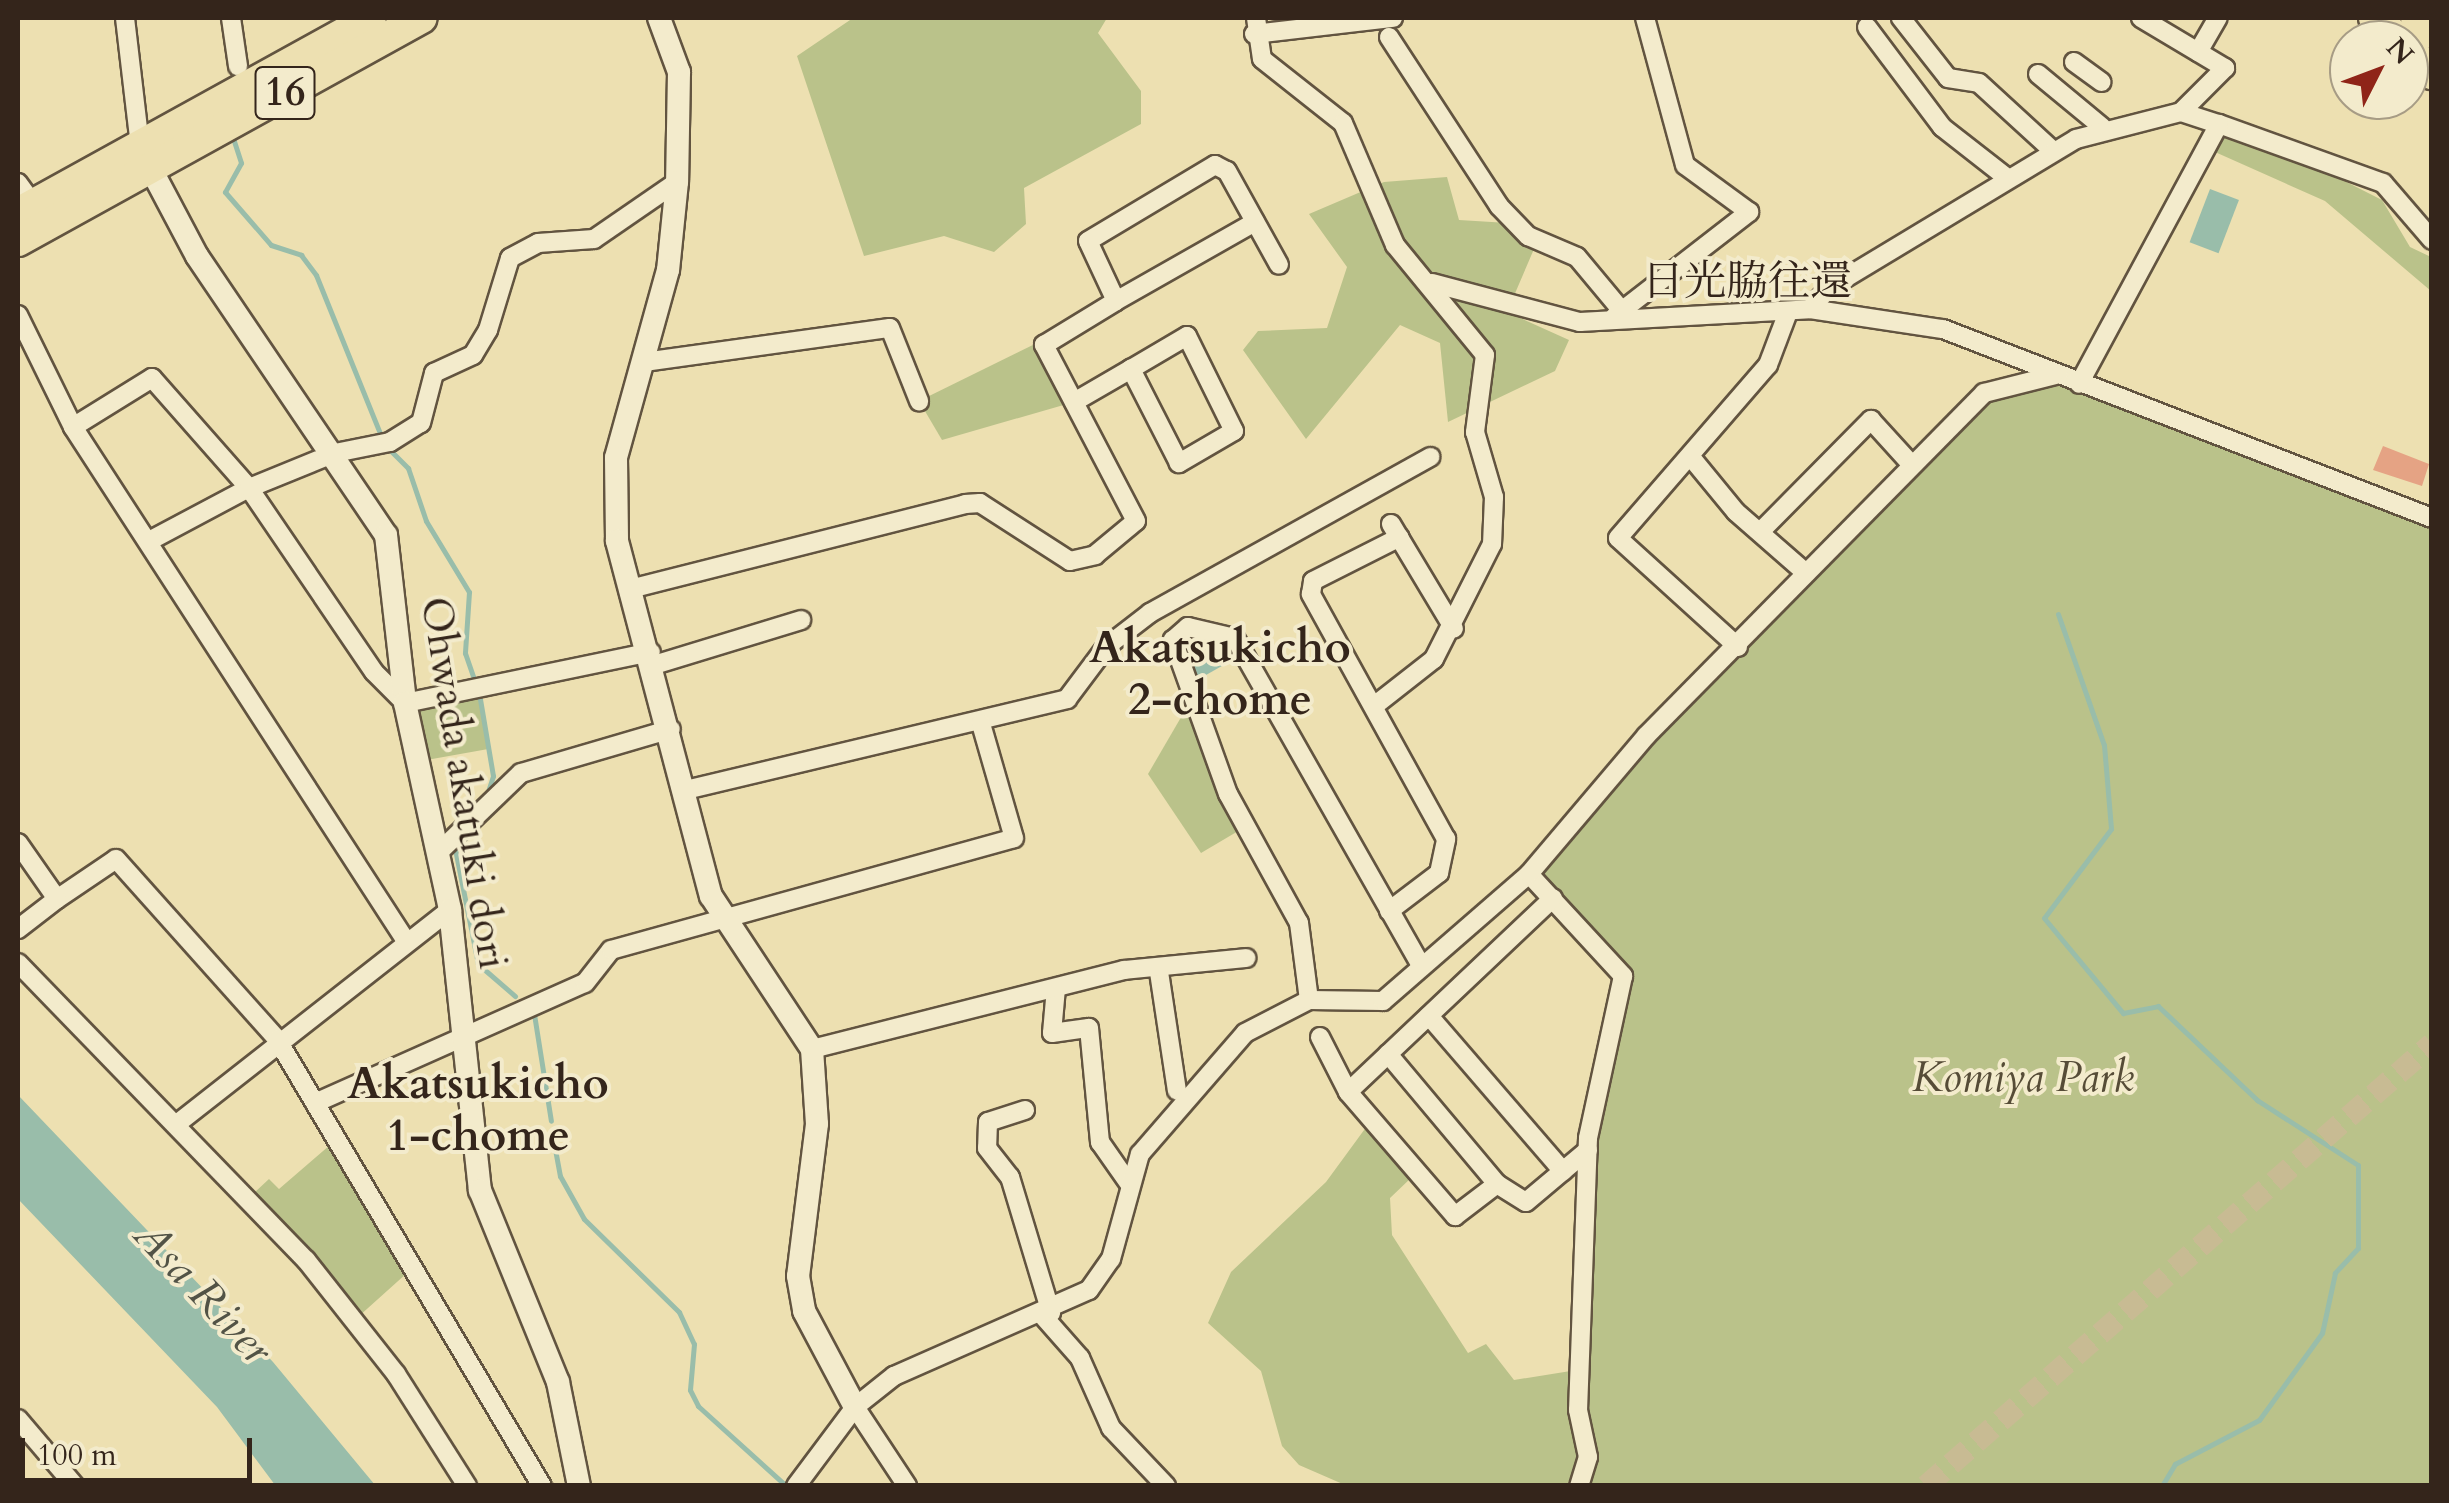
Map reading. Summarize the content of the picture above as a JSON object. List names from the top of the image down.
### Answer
{
  "streets": {
    "highway": ["16"],
    "street": ["日光脇往還", "Ohwada akatuki dori"]
  },
  "crossings": [
    ["16", "Ohwada akatuki dori"]
  ],
  "districts": ["Akatsukicho 2-chome", "Akatsukicho 1-chome"],
  "water": ["Asa River"],
  "parks": ["Komiya Park"],
  "scale_bar": "100 m",
  "north": "top right"
}
